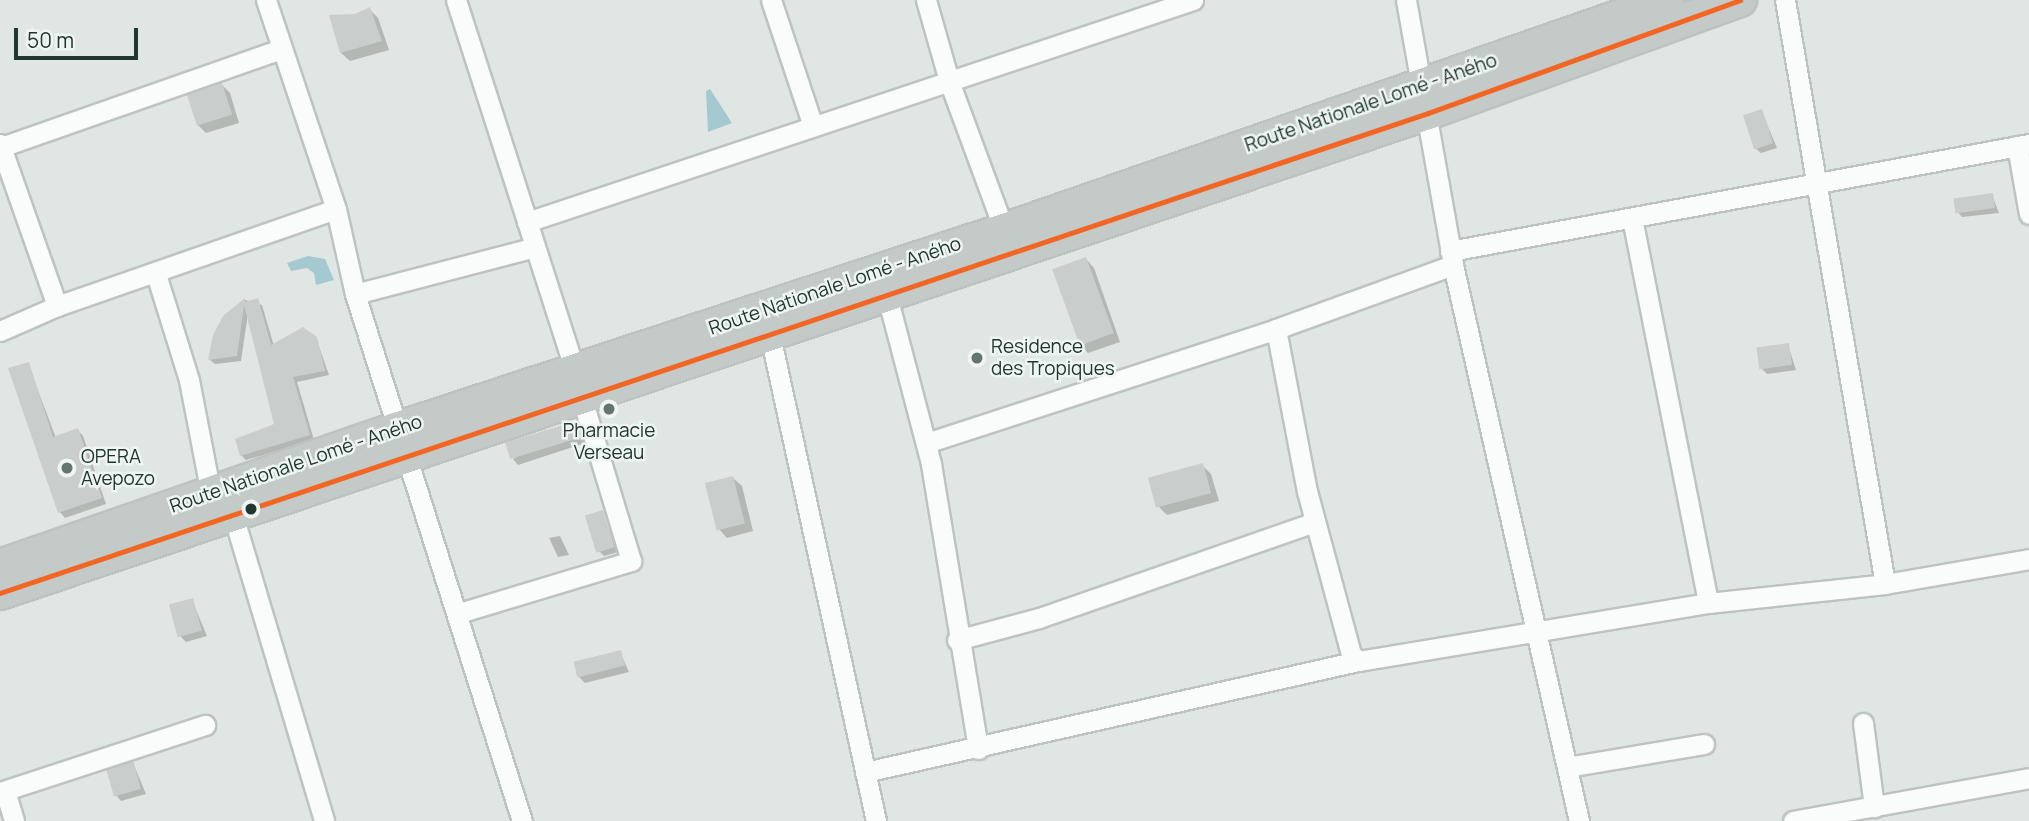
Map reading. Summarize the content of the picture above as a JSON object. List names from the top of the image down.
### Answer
{
  "streets": {
    "highway": ["Route Nationale Lomé - Aného"]
  },
  "places": ["Residence des Tropiques", "Pharmacie Verseau", "OPERA Avepozo"],
  "scale_bar": "50 m"
}
